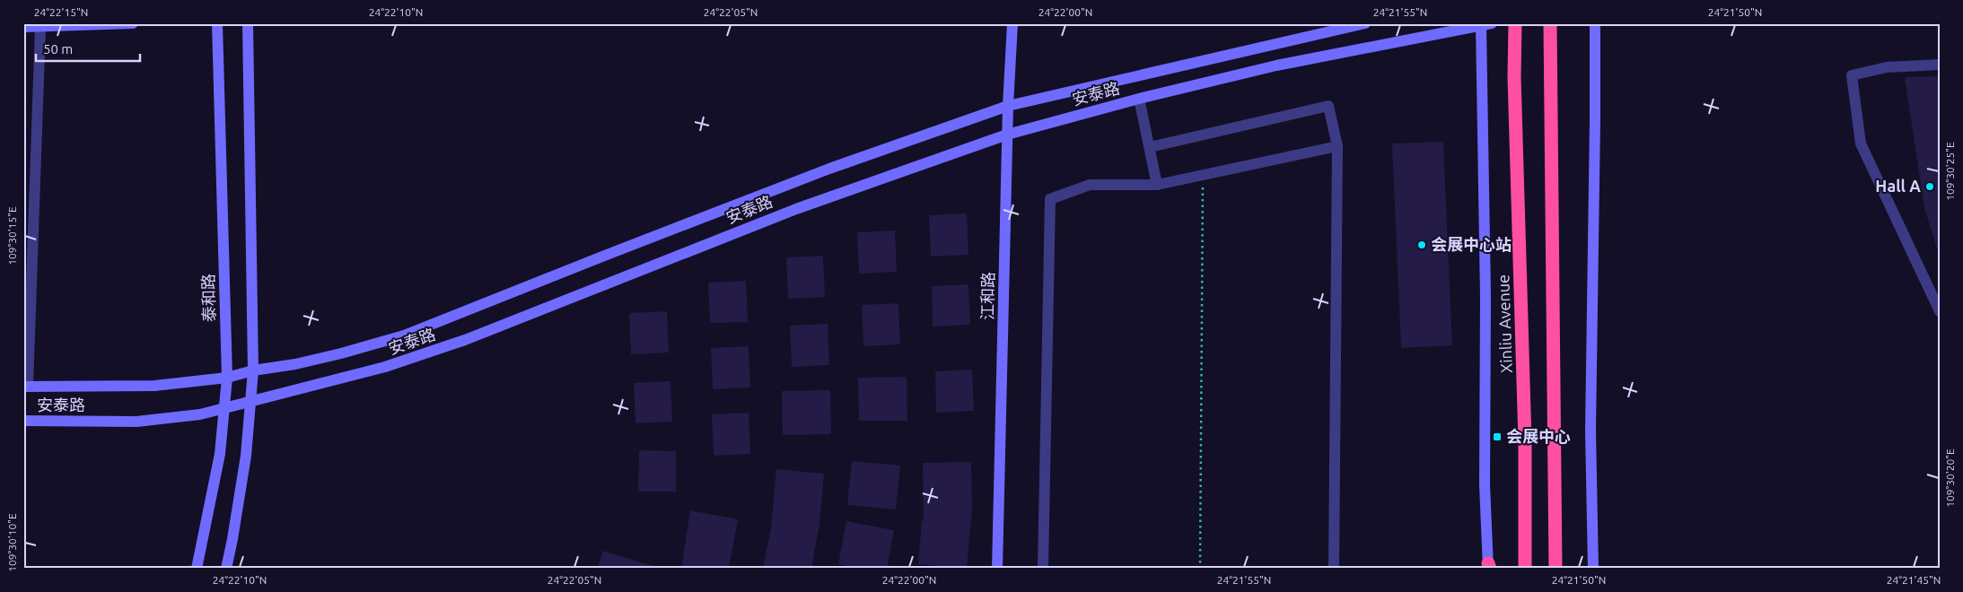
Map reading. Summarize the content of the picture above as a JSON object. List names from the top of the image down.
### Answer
{
  "streets": {
    "highway": ["Xinliu Avenue"],
    "main road": ["安泰路", "江和路", "泰和路"]
  },
  "crossings": [
    ["安泰路", "江和路"],
    ["安泰路", "泰和路"]
  ],
  "places": {
    "other": ["Hall A", "会展中心站"],
    "transit": ["会展中心"]
  },
  "scale_bar": "50 m",
  "coordinates": [
    "24°22'15\"N",
    "24°22'10\"N",
    "24°22'05\"N",
    "24°22'00\"N",
    "24°21'55\"N",
    "24°21'50\"N",
    "109°30'25\"E",
    "109°30'15\"E",
    "109°30'20\"E",
    "109°30'10\"E",
    "24°21'45\"N"
  ]
}
